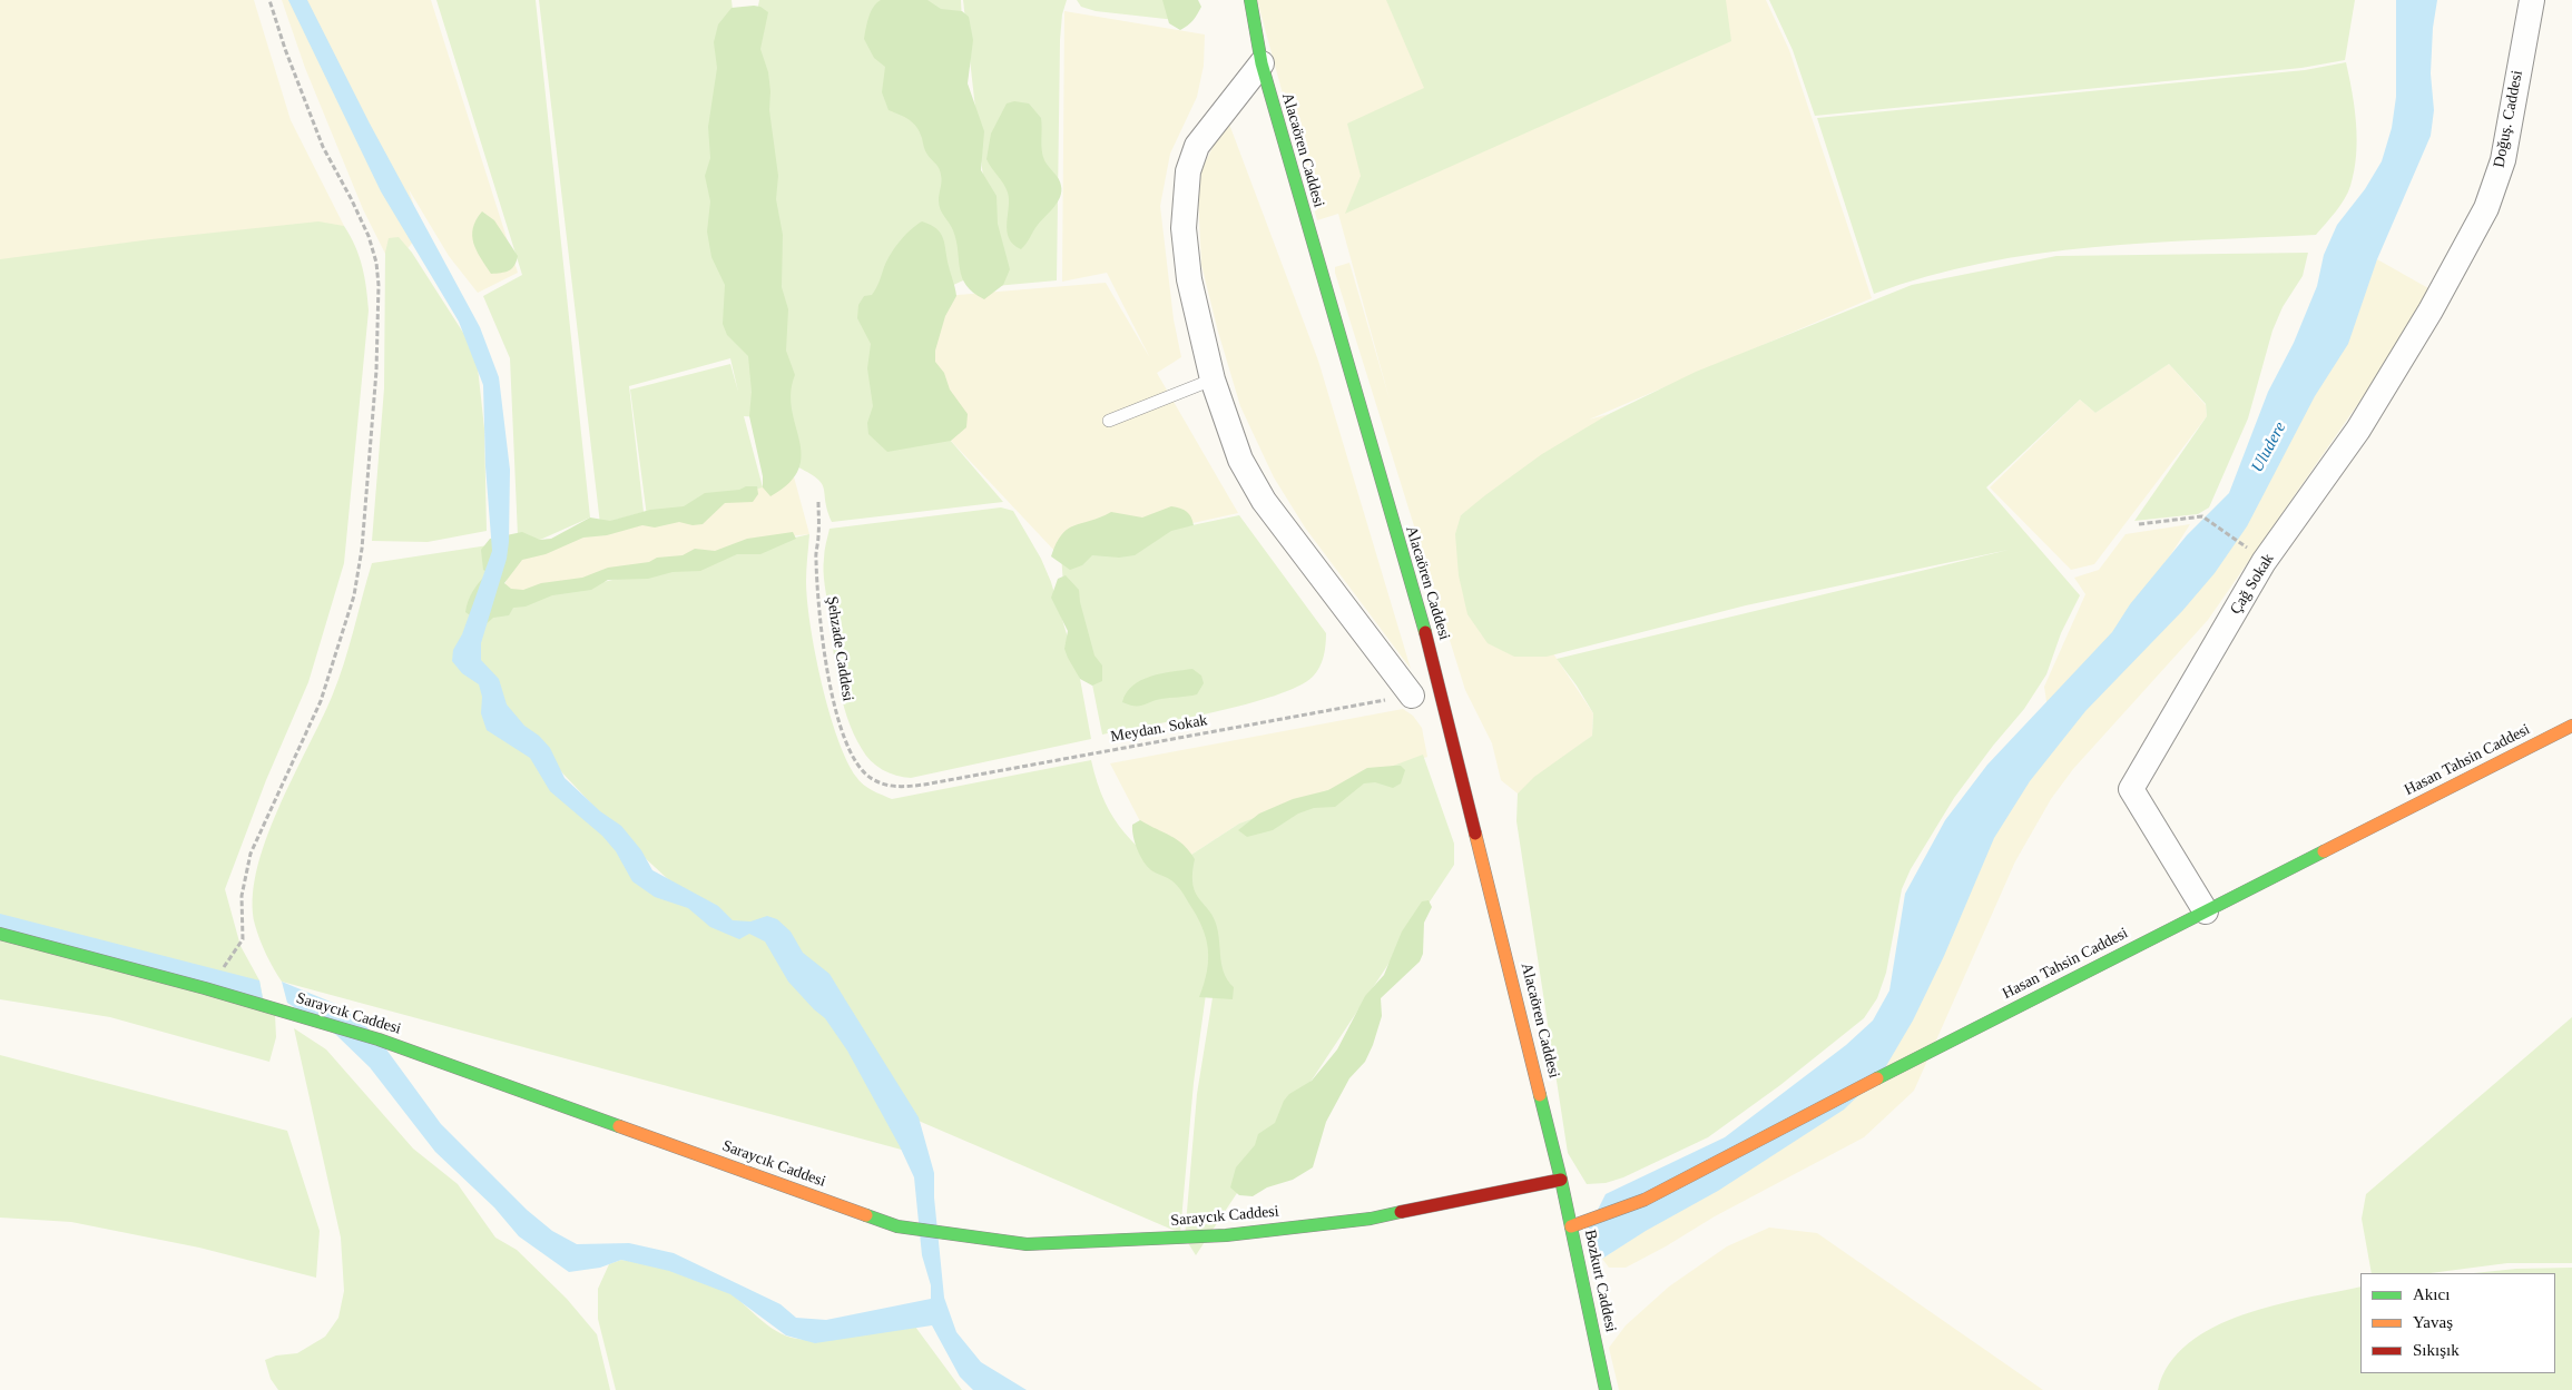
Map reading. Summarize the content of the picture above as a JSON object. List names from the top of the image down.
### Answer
{
  "streets": {
    "street": [
      "Doğuş. Caddesi",
      "Alacaören Caddesi",
      "Çağ Sokak",
      "Hasan Tahsin Caddesi",
      "Saraycık Caddesi",
      "Bozkurt Caddesi"
    ],
    "path": ["Şehzade Caddesi", "Meydan. Sokak"]
  },
  "crossings": [
    ["Doğuş. Caddesi", "Çağ Sokak"],
    ["Alacaören Caddesi", "Saraycık Caddesi"],
    ["Alacaören Caddesi", "Bozkurt Caddesi"],
    ["Çağ Sokak", "Hasan Tahsin Caddesi"],
    ["Şehzade Caddesi", "Meydan. Sokak"],
    ["Hasan Tahsin Caddesi", "Bozkurt Caddesi"],
    ["Saraycık Caddesi", "Bozkurt Caddesi"]
  ],
  "water": ["Uludere"],
  "legend": ["Akıcı", "Yavaş", "Sıkışık"]
}
